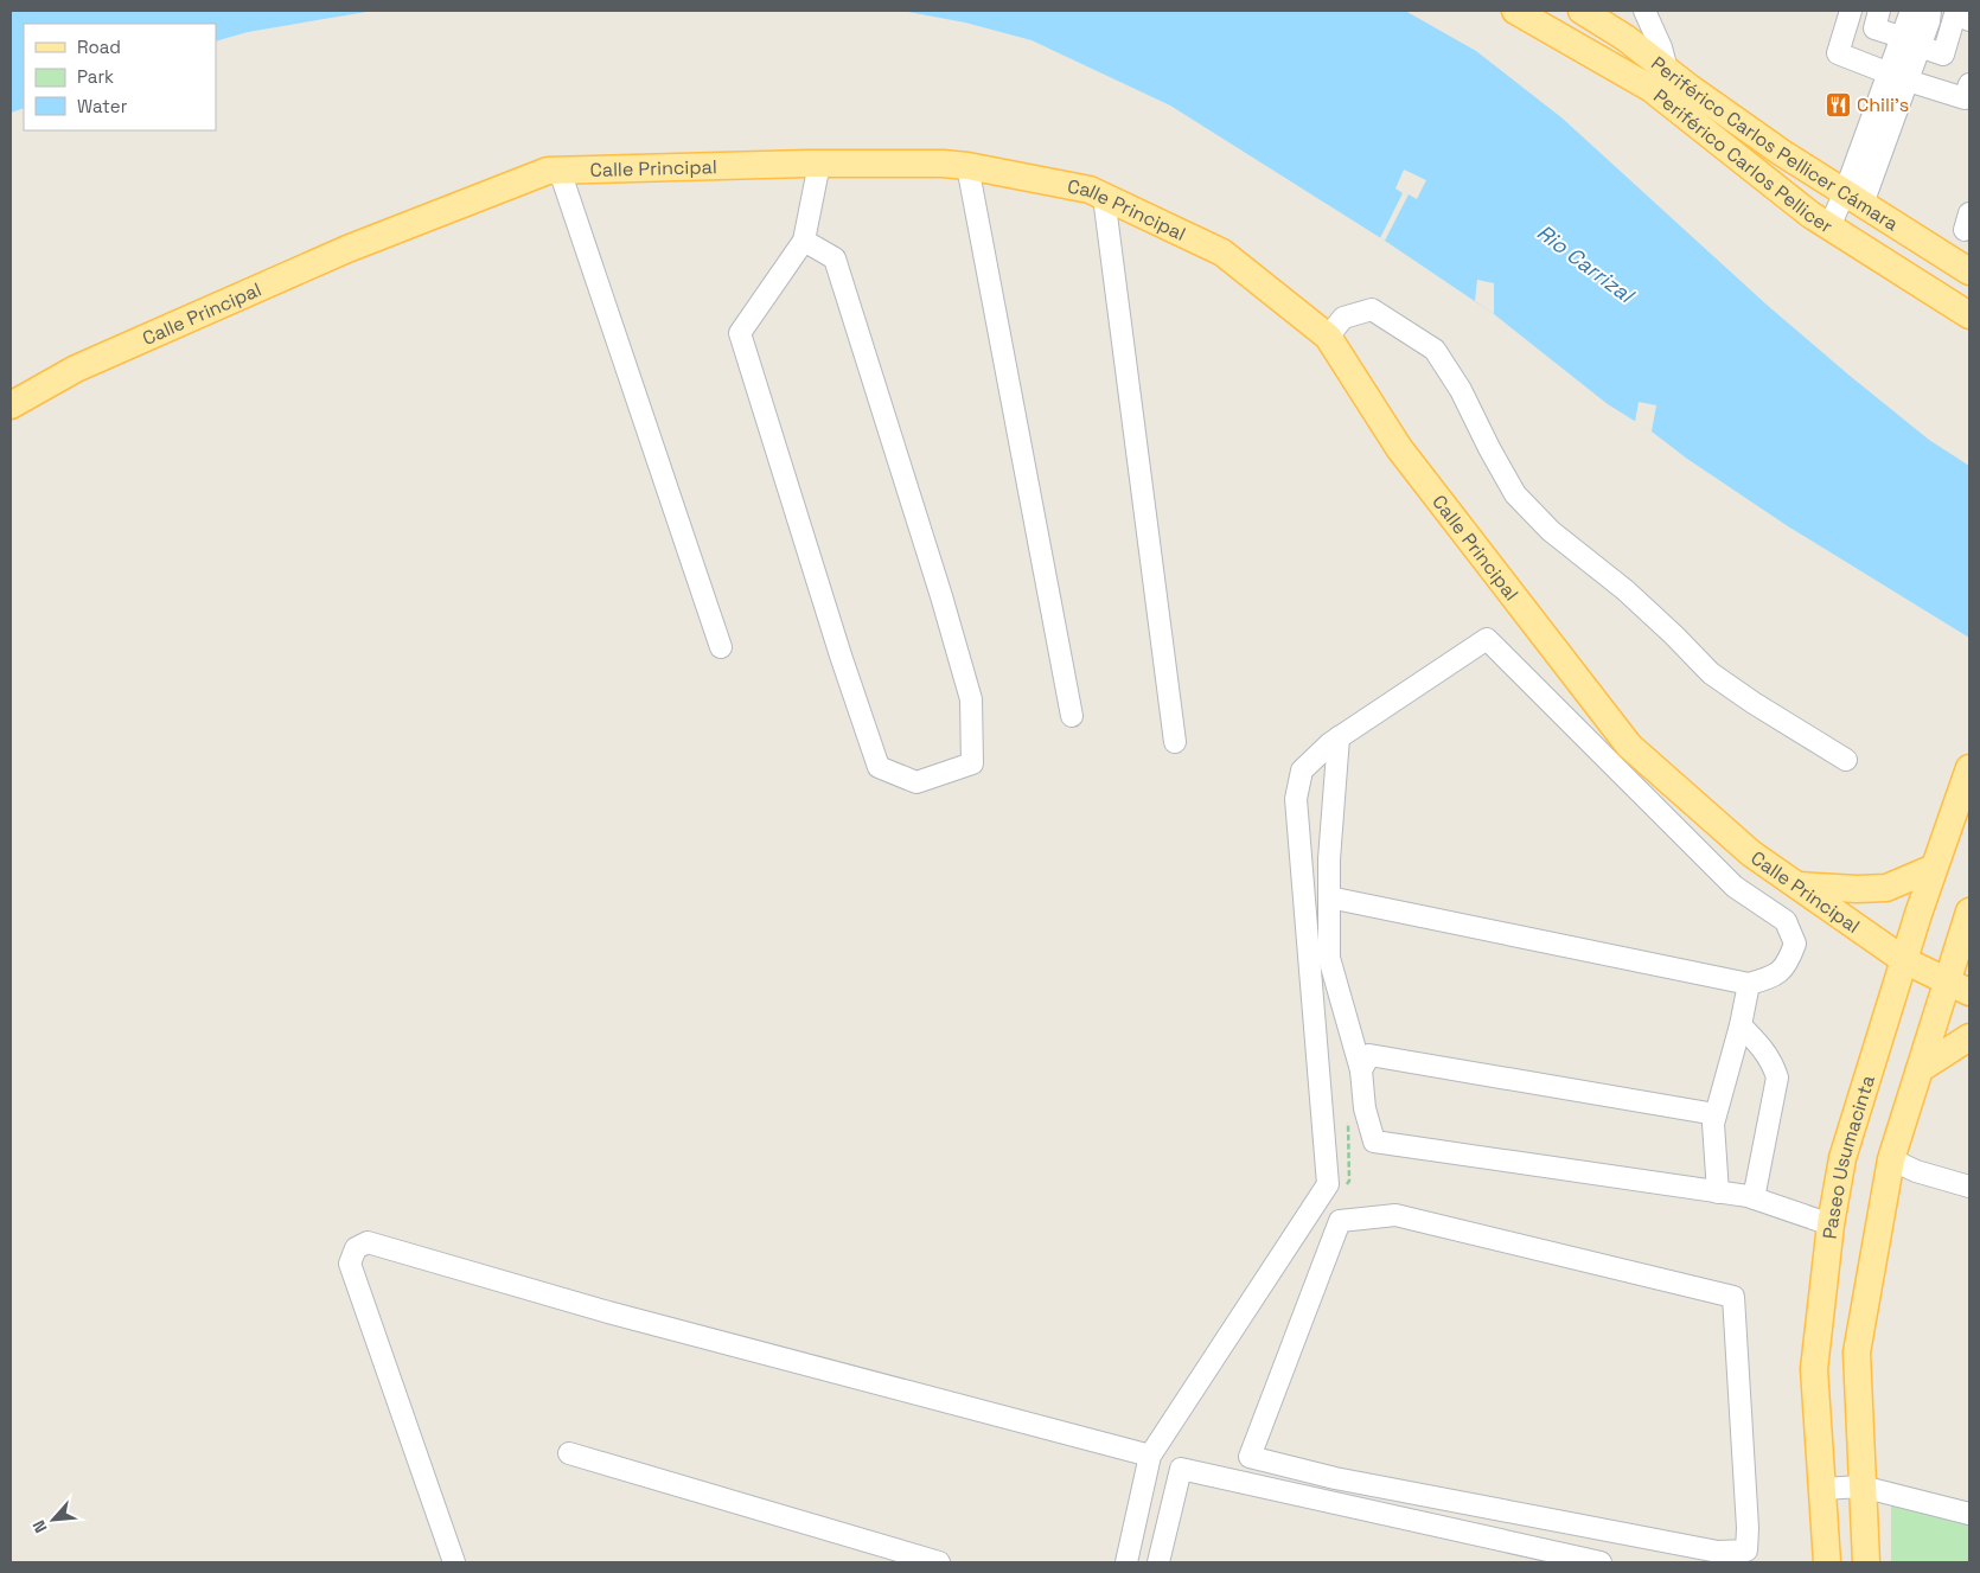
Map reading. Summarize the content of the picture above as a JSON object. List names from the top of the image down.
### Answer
{
  "streets": {
    "main road": [
      "Periférico Carlos Pellicer Cámara",
      "Periférico Carlos Pellicer",
      "Calle Principal",
      "Paseo Usumacinta"
    ]
  },
  "crossings": [
    ["Periférico Carlos Pellicer Cámara", "Periférico Carlos Pellicer"],
    ["Calle Principal", "Paseo Usumacinta"]
  ],
  "water": ["Rio Carrizal"],
  "places": {
    "restaurant": ["Chili's"]
  },
  "legend": ["Road", "Park", "Water"],
  "north": "bottom left"
}
